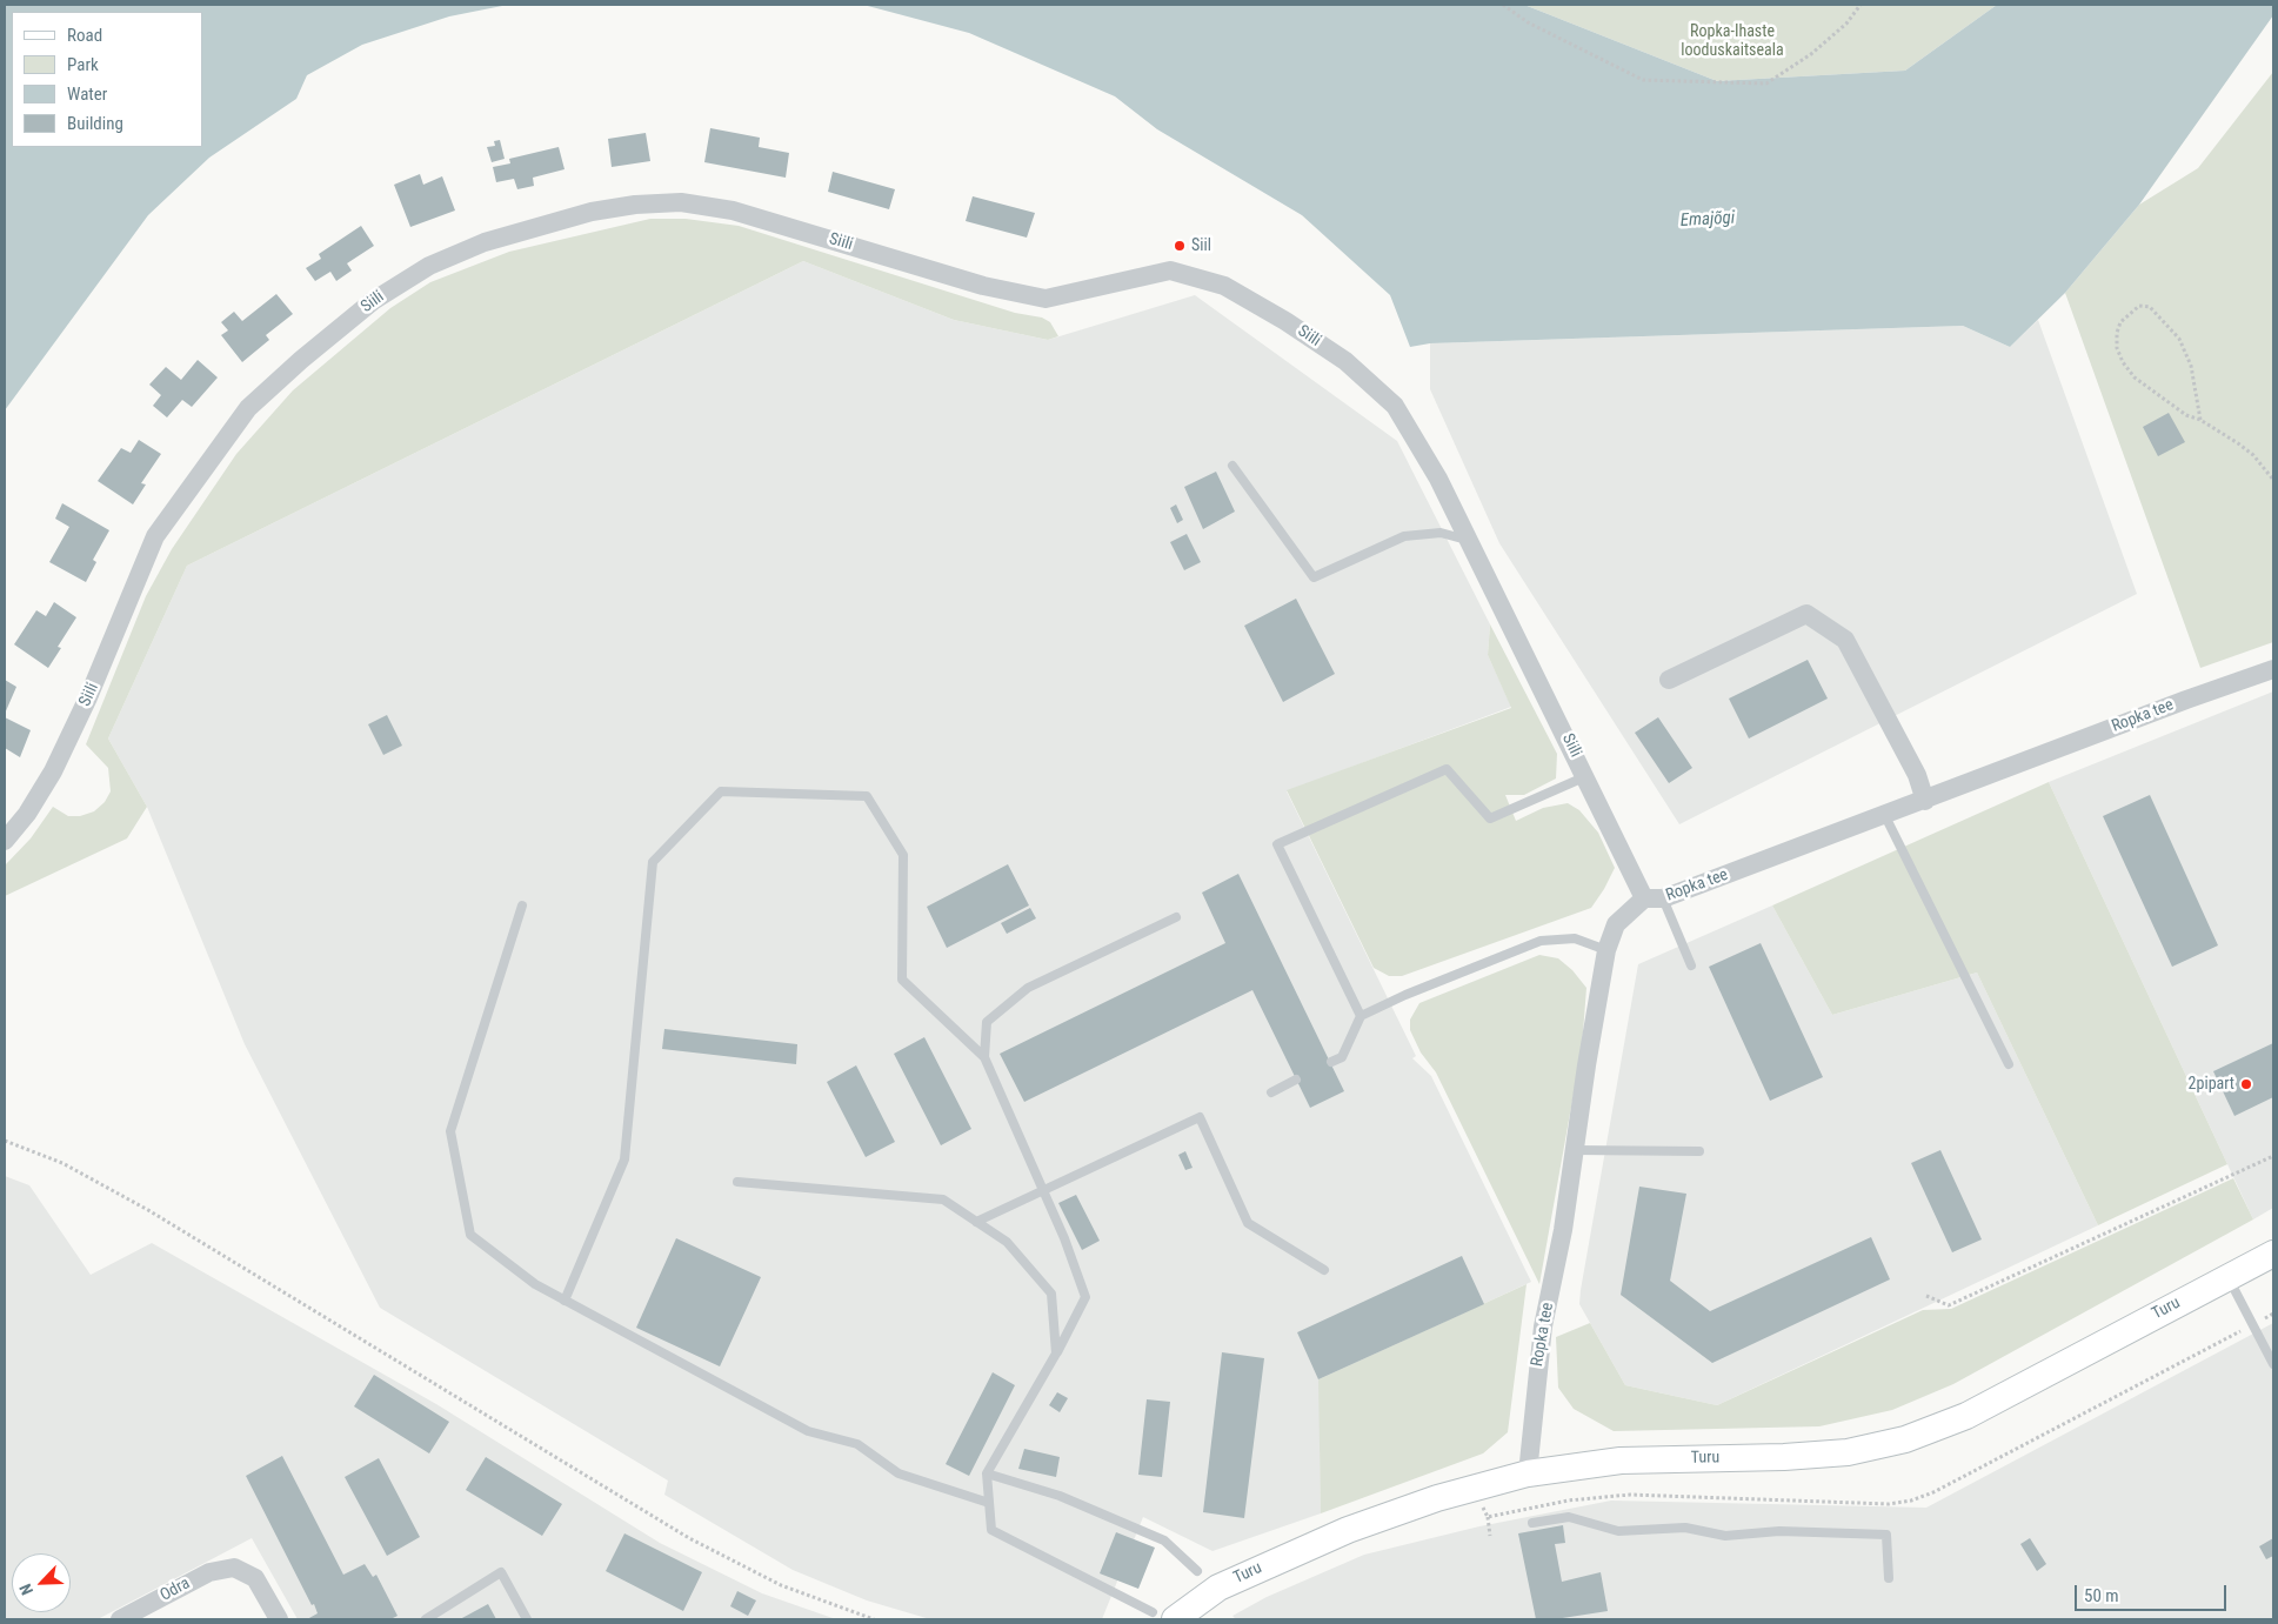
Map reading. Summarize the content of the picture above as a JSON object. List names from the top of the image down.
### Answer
{
  "streets": {
    "main road": ["Turu"],
    "street": ["Siili", "Ropka tee", "Odra"]
  },
  "crossings": [
    ["Siili", "Ropka tee"],
    ["Ropka tee", "Turu"]
  ],
  "water": ["Emajõgi"],
  "parks": ["Ropka-Ihaste looduskaitseala"],
  "places": ["Siil", "2pipart"],
  "legend": [
    "Road",
    "Park",
    "Water",
    "Building"
  ],
  "scale_bar": "50 m",
  "north": "bottom left"
}
